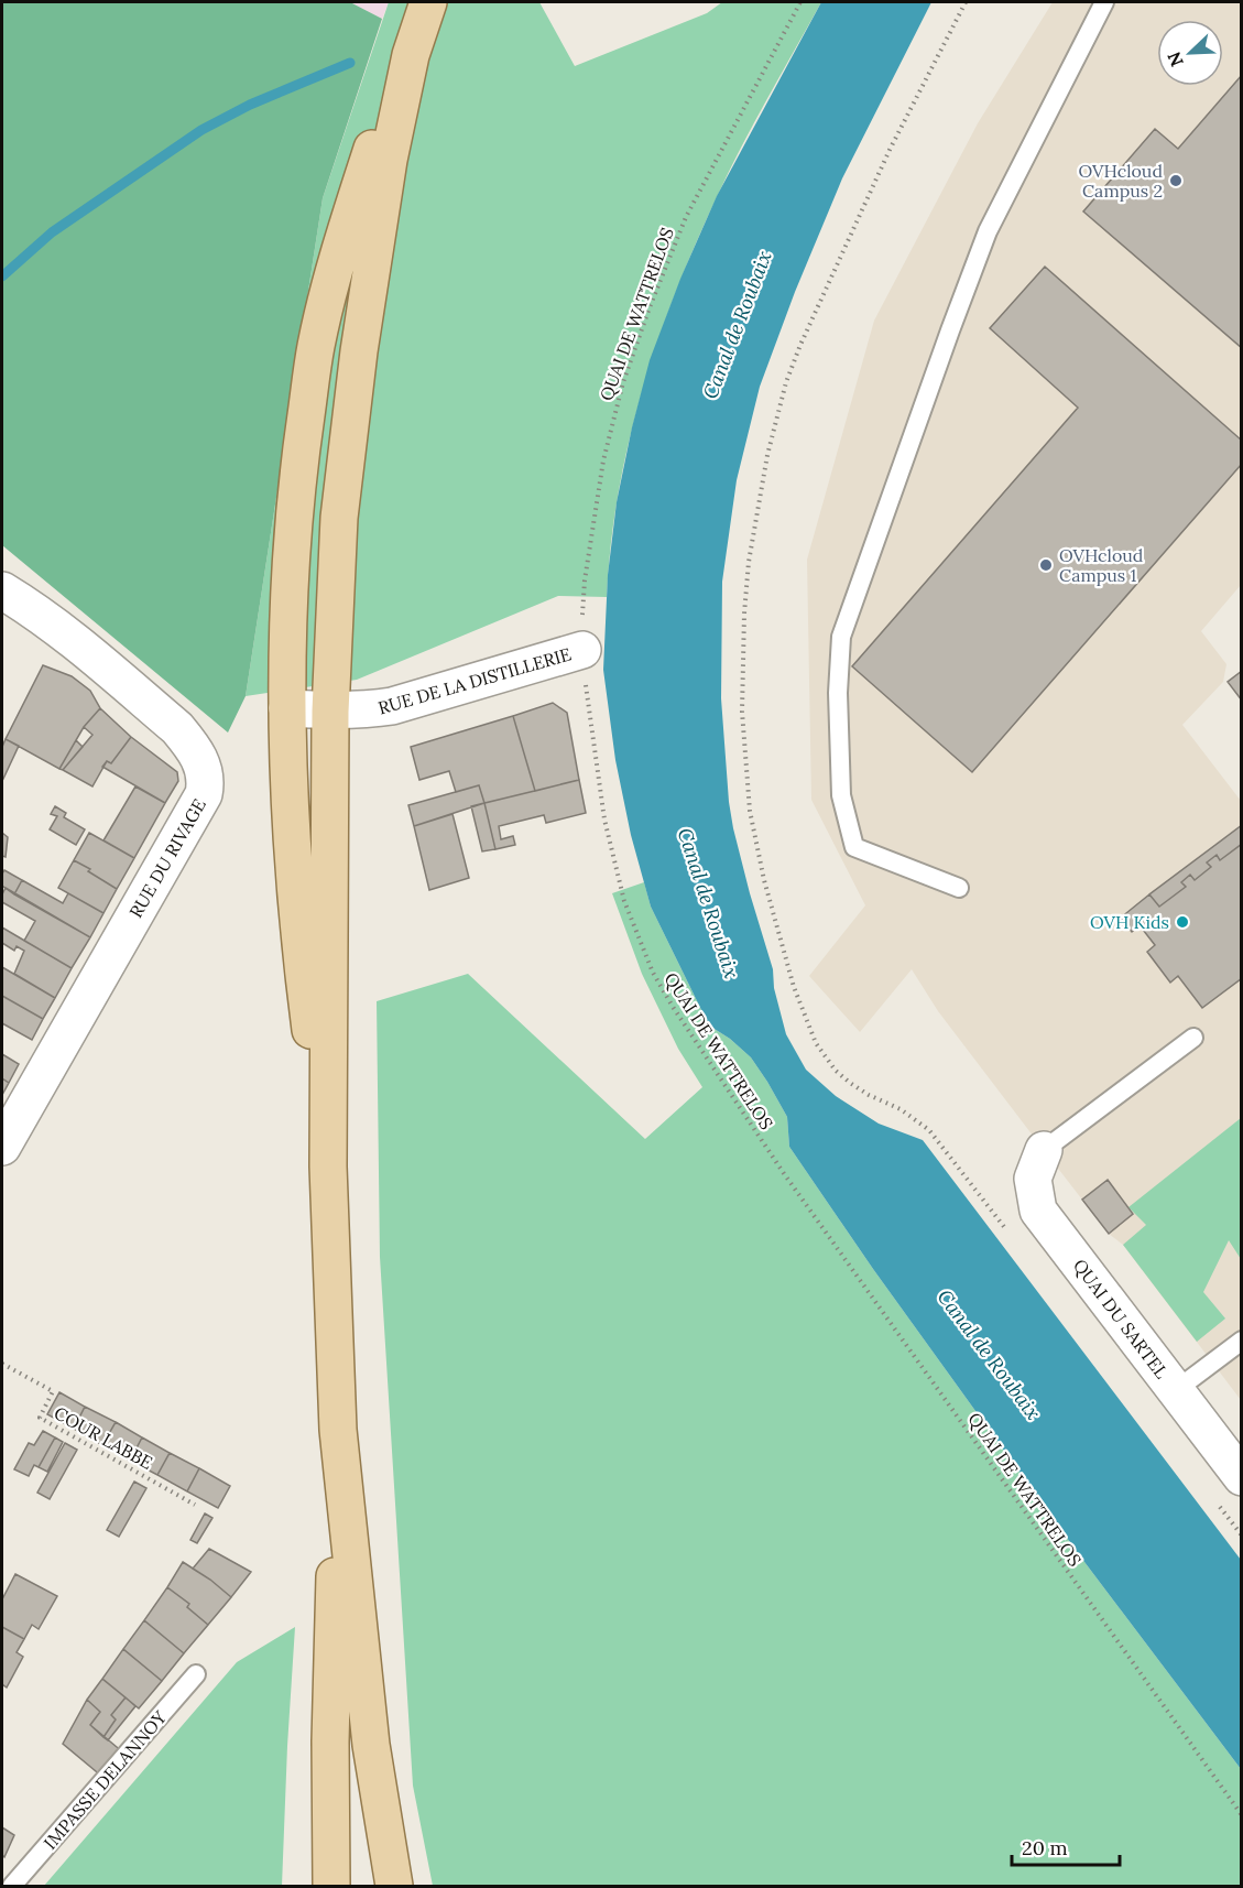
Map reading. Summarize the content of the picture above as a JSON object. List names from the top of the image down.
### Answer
{
  "streets": {
    "street": ["RUE DE LA DISTILLERIE", "RUE DU RIVAGE", "QUAI DU SARTEL"],
    "lane": ["IMPASSE DELANNOY"],
    "path": ["QUAI DE WATTRELOS", "COUR LABBE"]
  },
  "crossings": [
    ["QUAI DE WATTRELOS", "RUE DE LA DISTILLERIE"]
  ],
  "water": ["Canal de Roubaix"],
  "places": ["OVHcloud Campus 2", "OVHcloud Campus 1", "OVH Kids"],
  "scale_bar": "20 m",
  "north": "bottom left"
}
